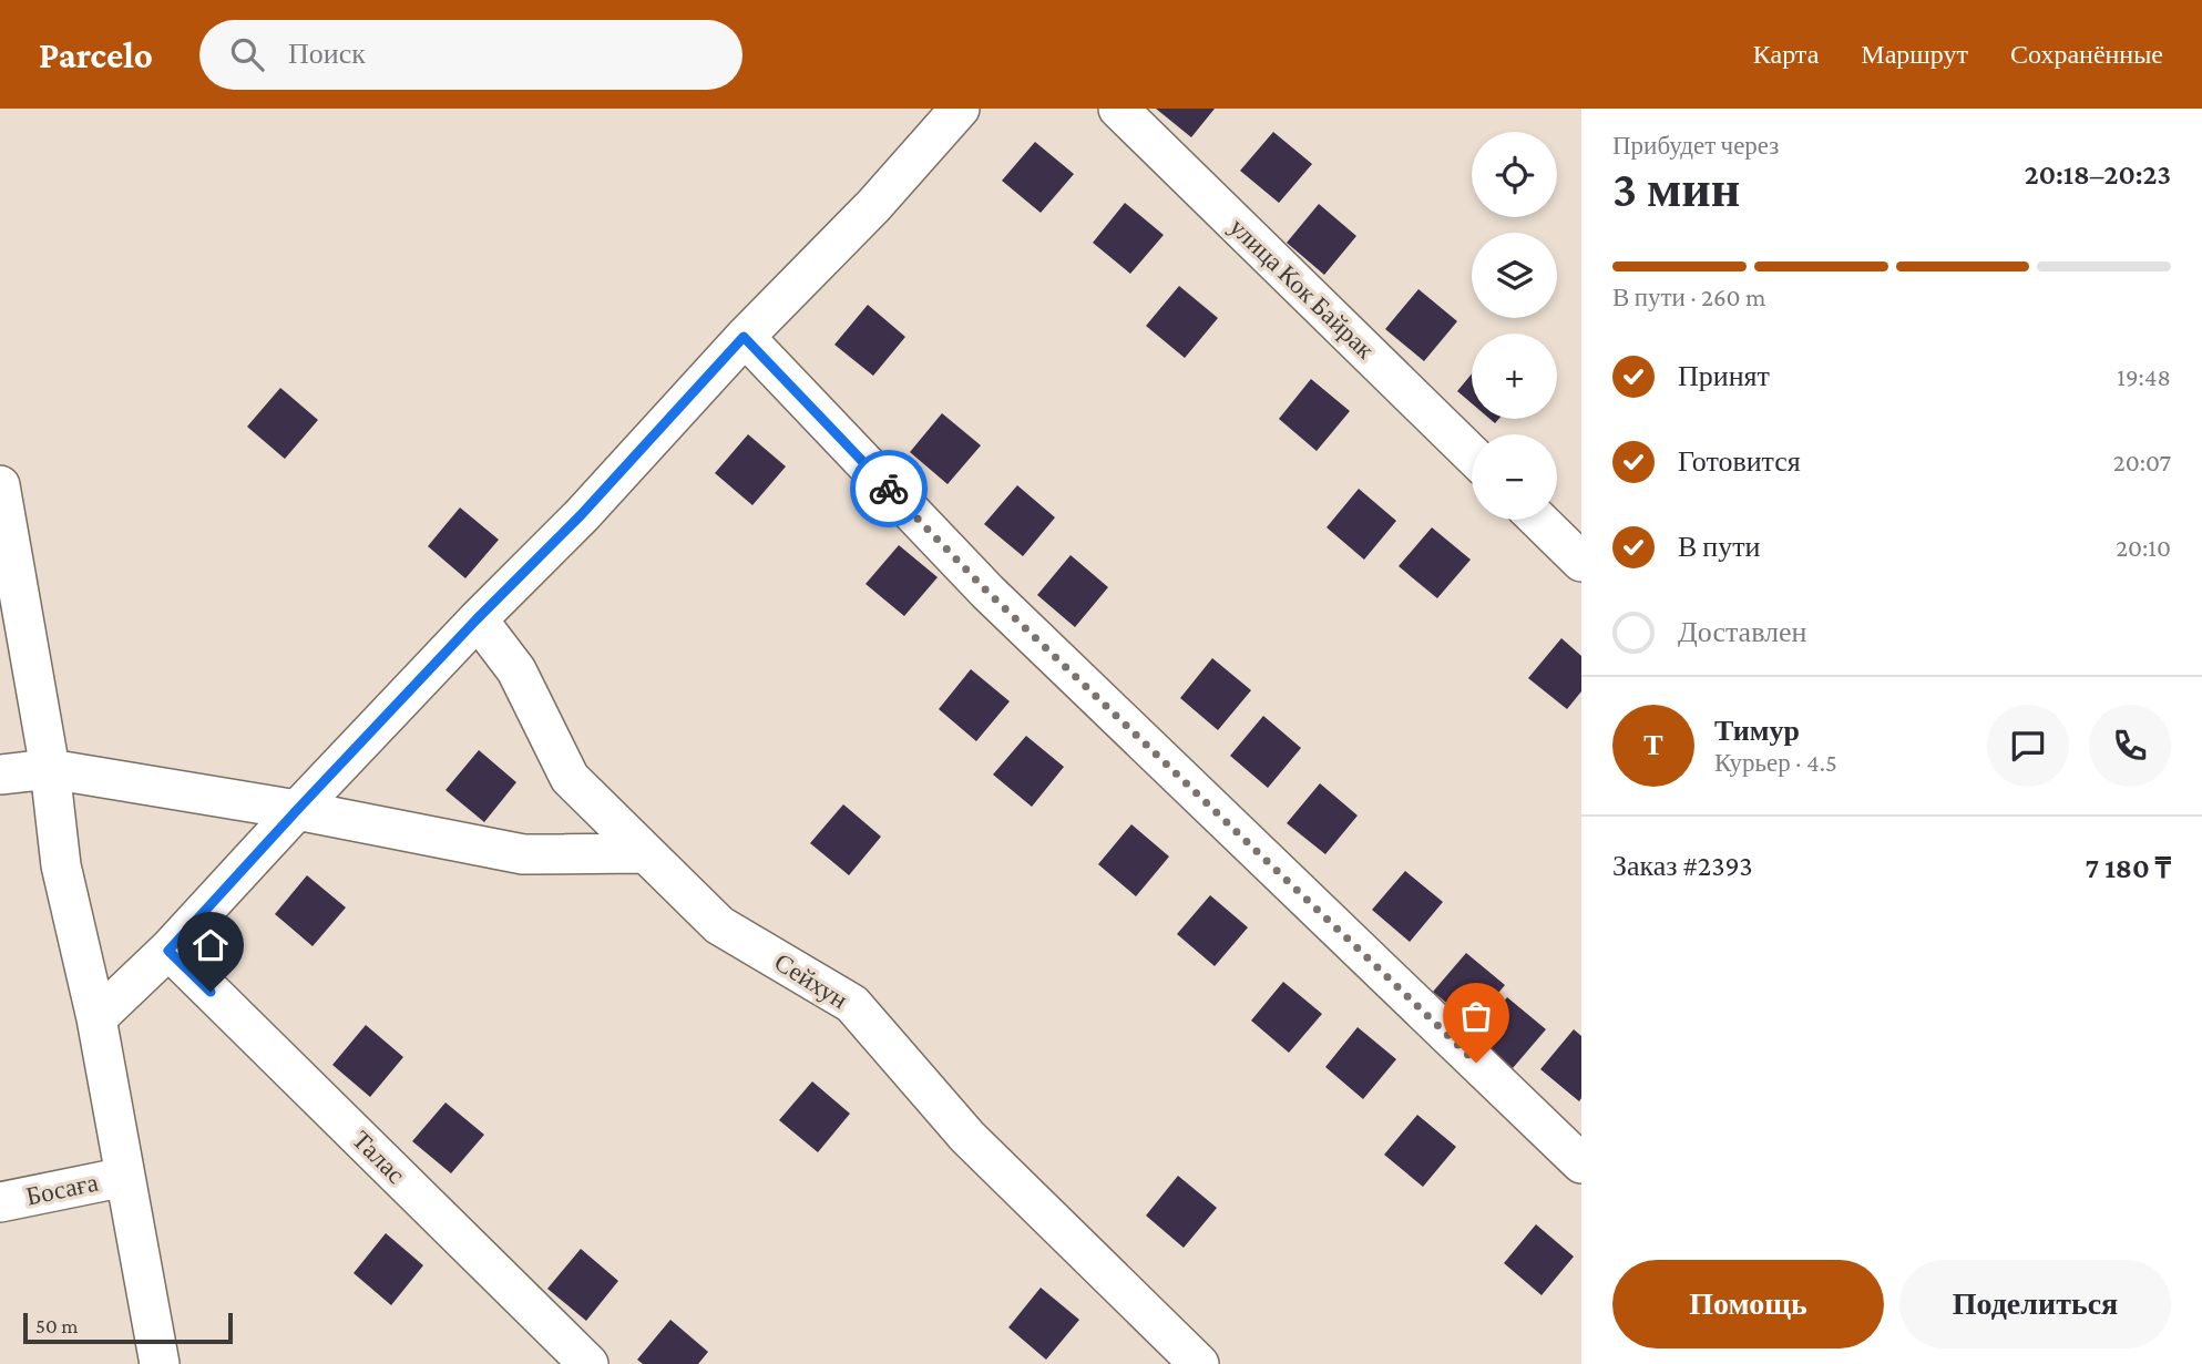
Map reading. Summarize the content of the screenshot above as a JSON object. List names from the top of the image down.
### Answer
{
  "streets": {
    "street": [
      "улица Кок Байрак",
      "Сейхун",
      "Талас",
      "Босаға"
    ]
  },
  "scale_bar": "50 m",
  "page": {
    "header": "Parcelo",
    "search": "Поиск",
    "nav": ["Карта", "Маршрут", "Сохранённые"],
    "heading": ["3 мин", "Прибудет через", "20:18–20:23"],
    "panel": [
      "Тимур",
      "Курьер · 4.5",
      "Заказ #2393",
      "7 180 ₸"
    ],
    "map_buttons": ["+", "−"],
    "bar": "В пути · 260 m",
    "list": [
      ["Принят", "19:48"],
      ["Готовится", "20:07"],
      ["В пути", "20:10"],
      "Доставлен"
    ],
    "round": "Т",
    "buttons": ["Помощь", "Поделиться"],
    "scale": "50 m"
  }
}
